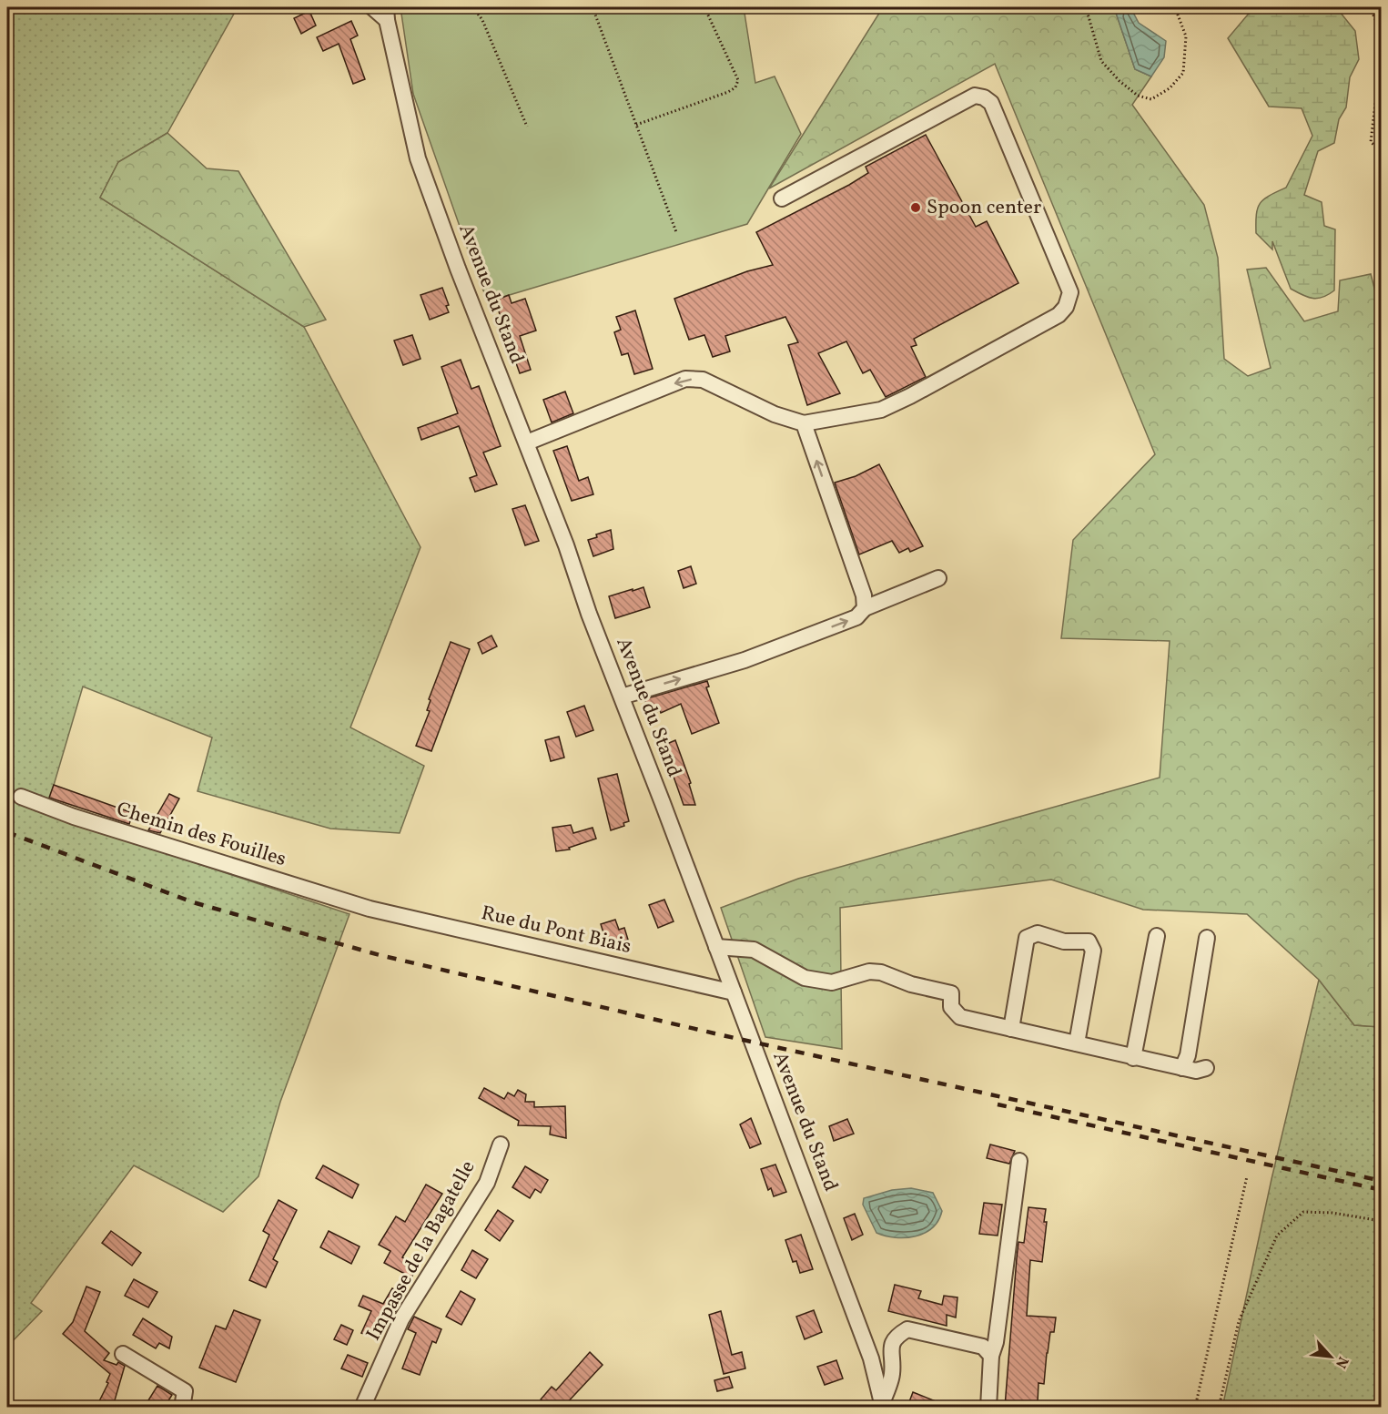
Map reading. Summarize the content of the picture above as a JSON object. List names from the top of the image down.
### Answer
{
  "streets": {
    "street": [
      "Avenue du Stand",
      "Chemin des Fouilles",
      "Rue du Pont Biais",
      "Impasse de la Bagatelle"
    ]
  },
  "crossings": [
    ["Avenue du Stand", "Rue du Pont Biais"],
    ["Chemin des Fouilles", "Rue du Pont Biais"]
  ],
  "places": ["Spoon center"],
  "north": "bottom right"
}
